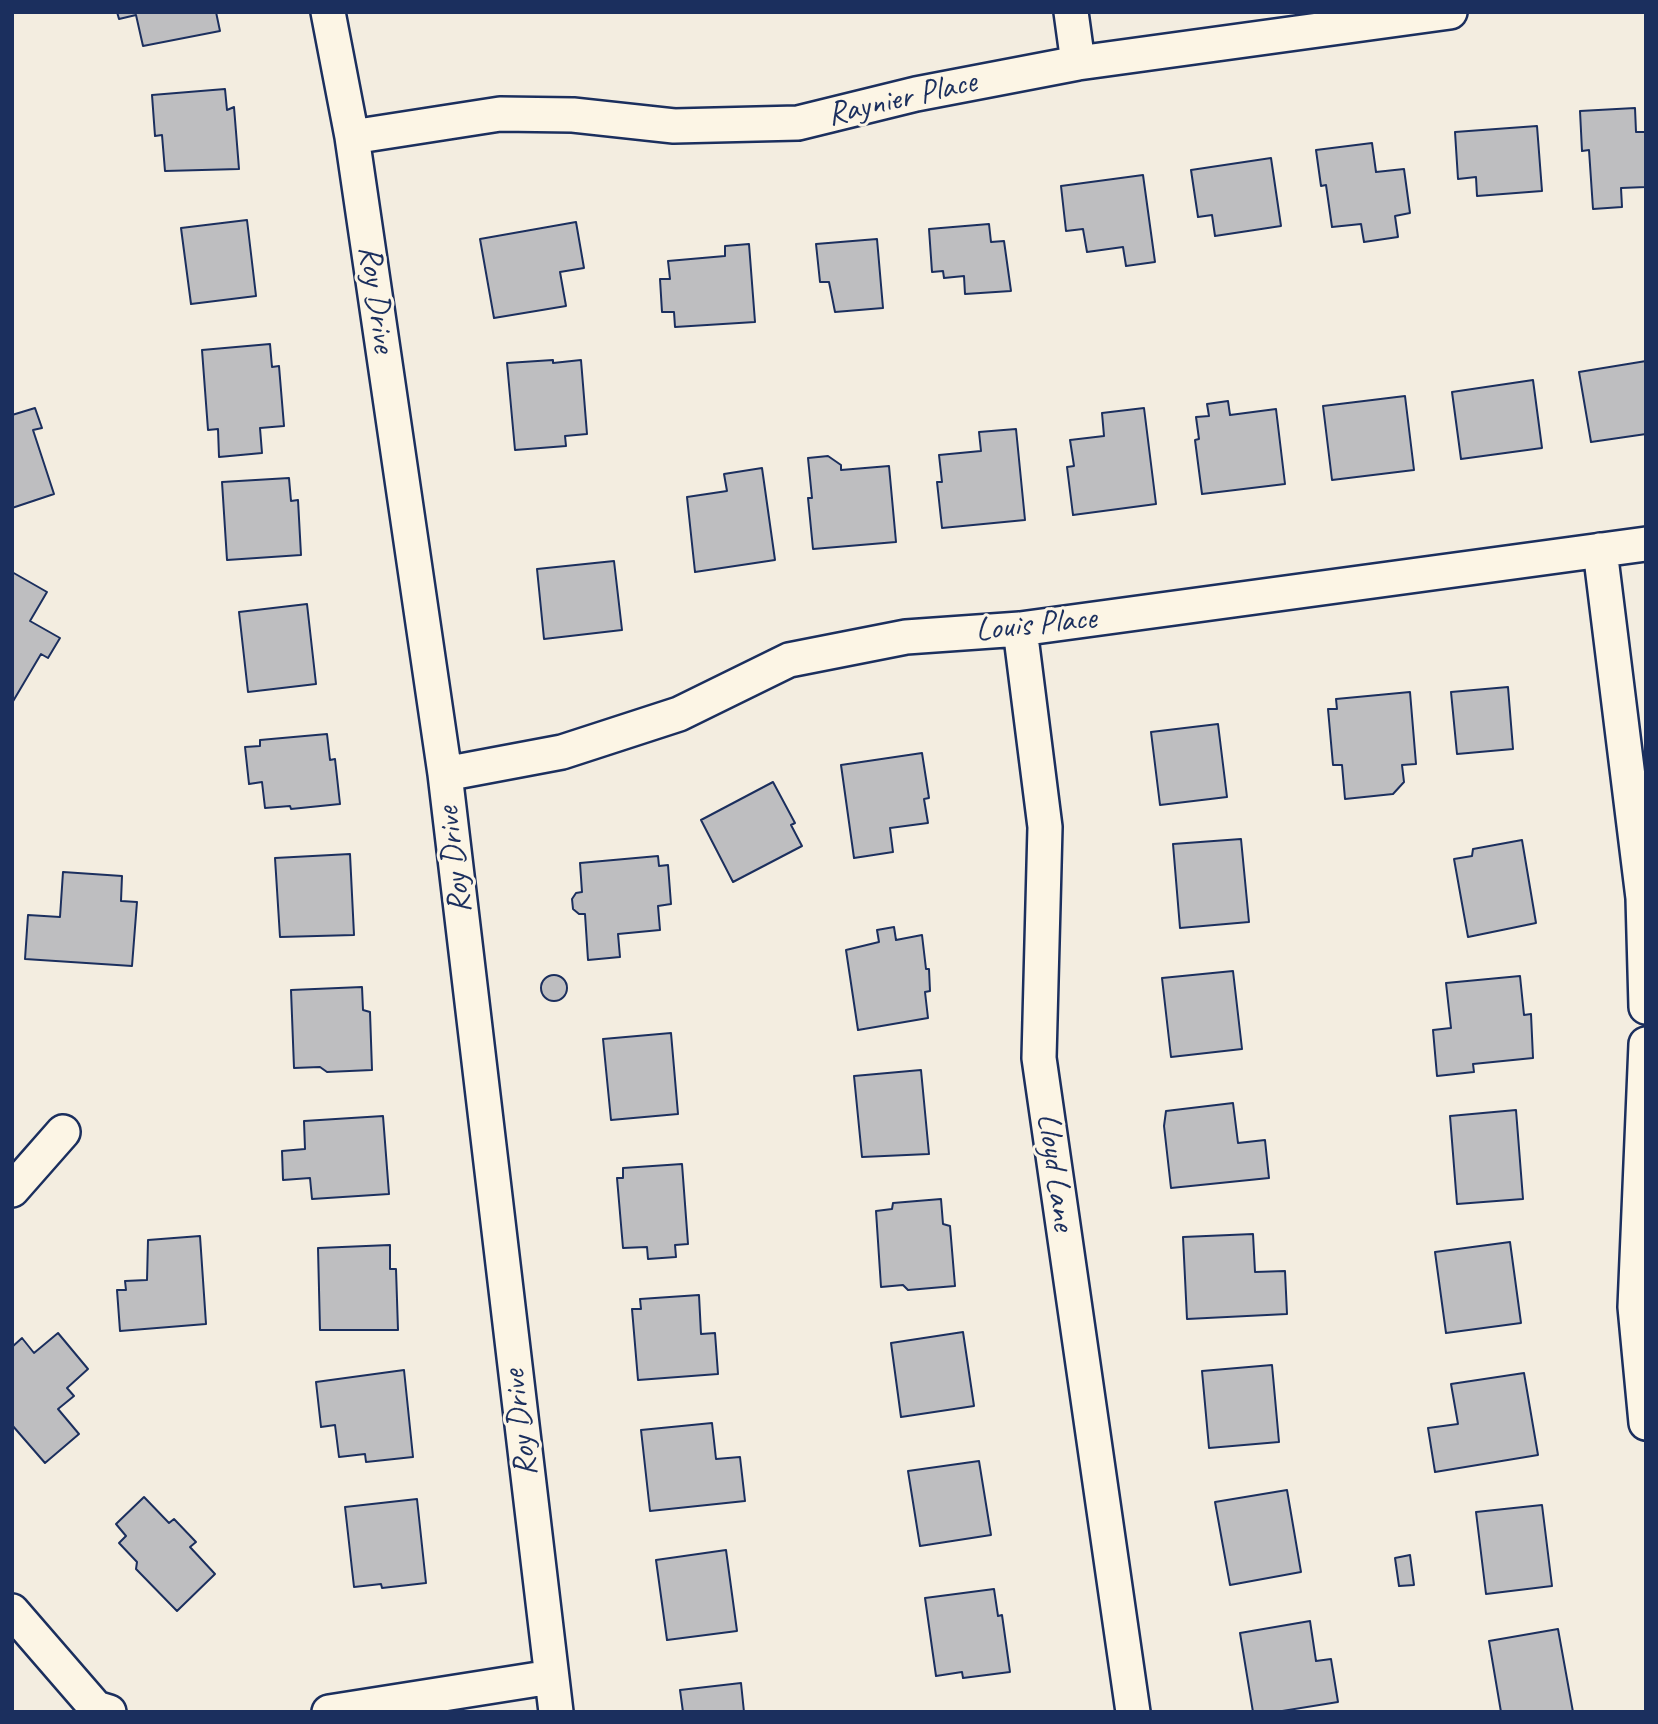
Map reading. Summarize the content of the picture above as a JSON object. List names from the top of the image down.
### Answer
{
  "streets": {
    "street": [
      "Raynier Place",
      "Roy Drive",
      "Louis Place",
      "Lloyd Lane"
    ]
  },
  "crossings": [
    ["Raynier Place", "Roy Drive"],
    ["Roy Drive", "Louis Place"],
    ["Louis Place", "Lloyd Lane"]
  ]
}
